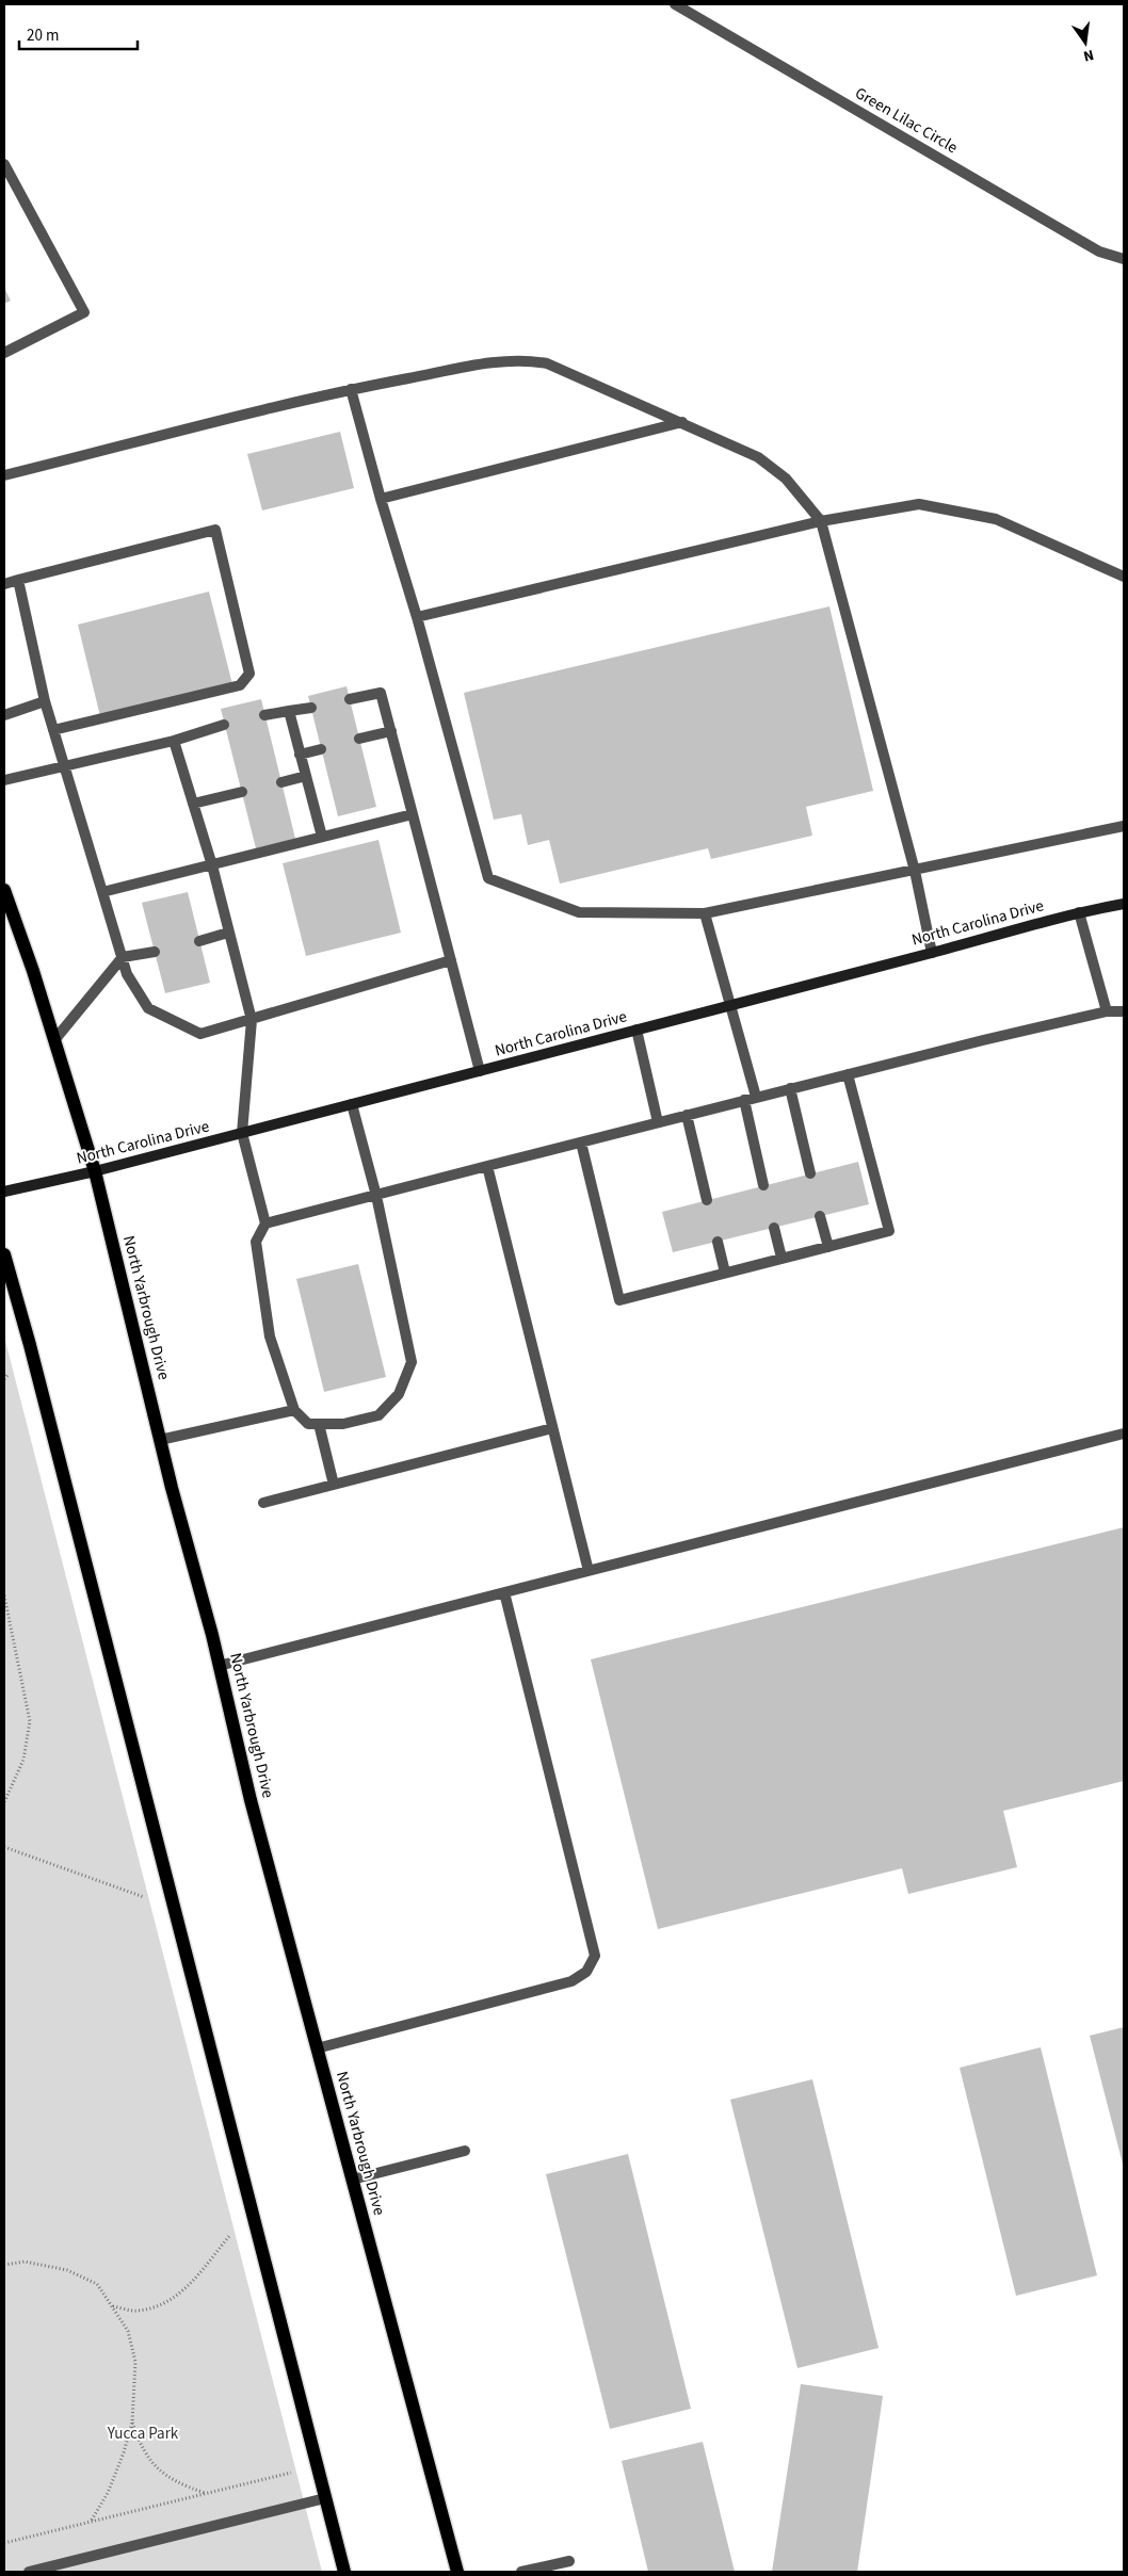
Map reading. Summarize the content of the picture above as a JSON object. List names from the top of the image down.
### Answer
{
  "streets": {
    "main road": ["North Carolina Drive", "North Yarbrough Drive"],
    "street": ["Green Lilac Circle"]
  },
  "crossings": [
    ["North Carolina Drive", "North Yarbrough Drive"]
  ],
  "parks": ["Yucca Park"],
  "scale_bar": "20 m",
  "north": "bottom"
}
